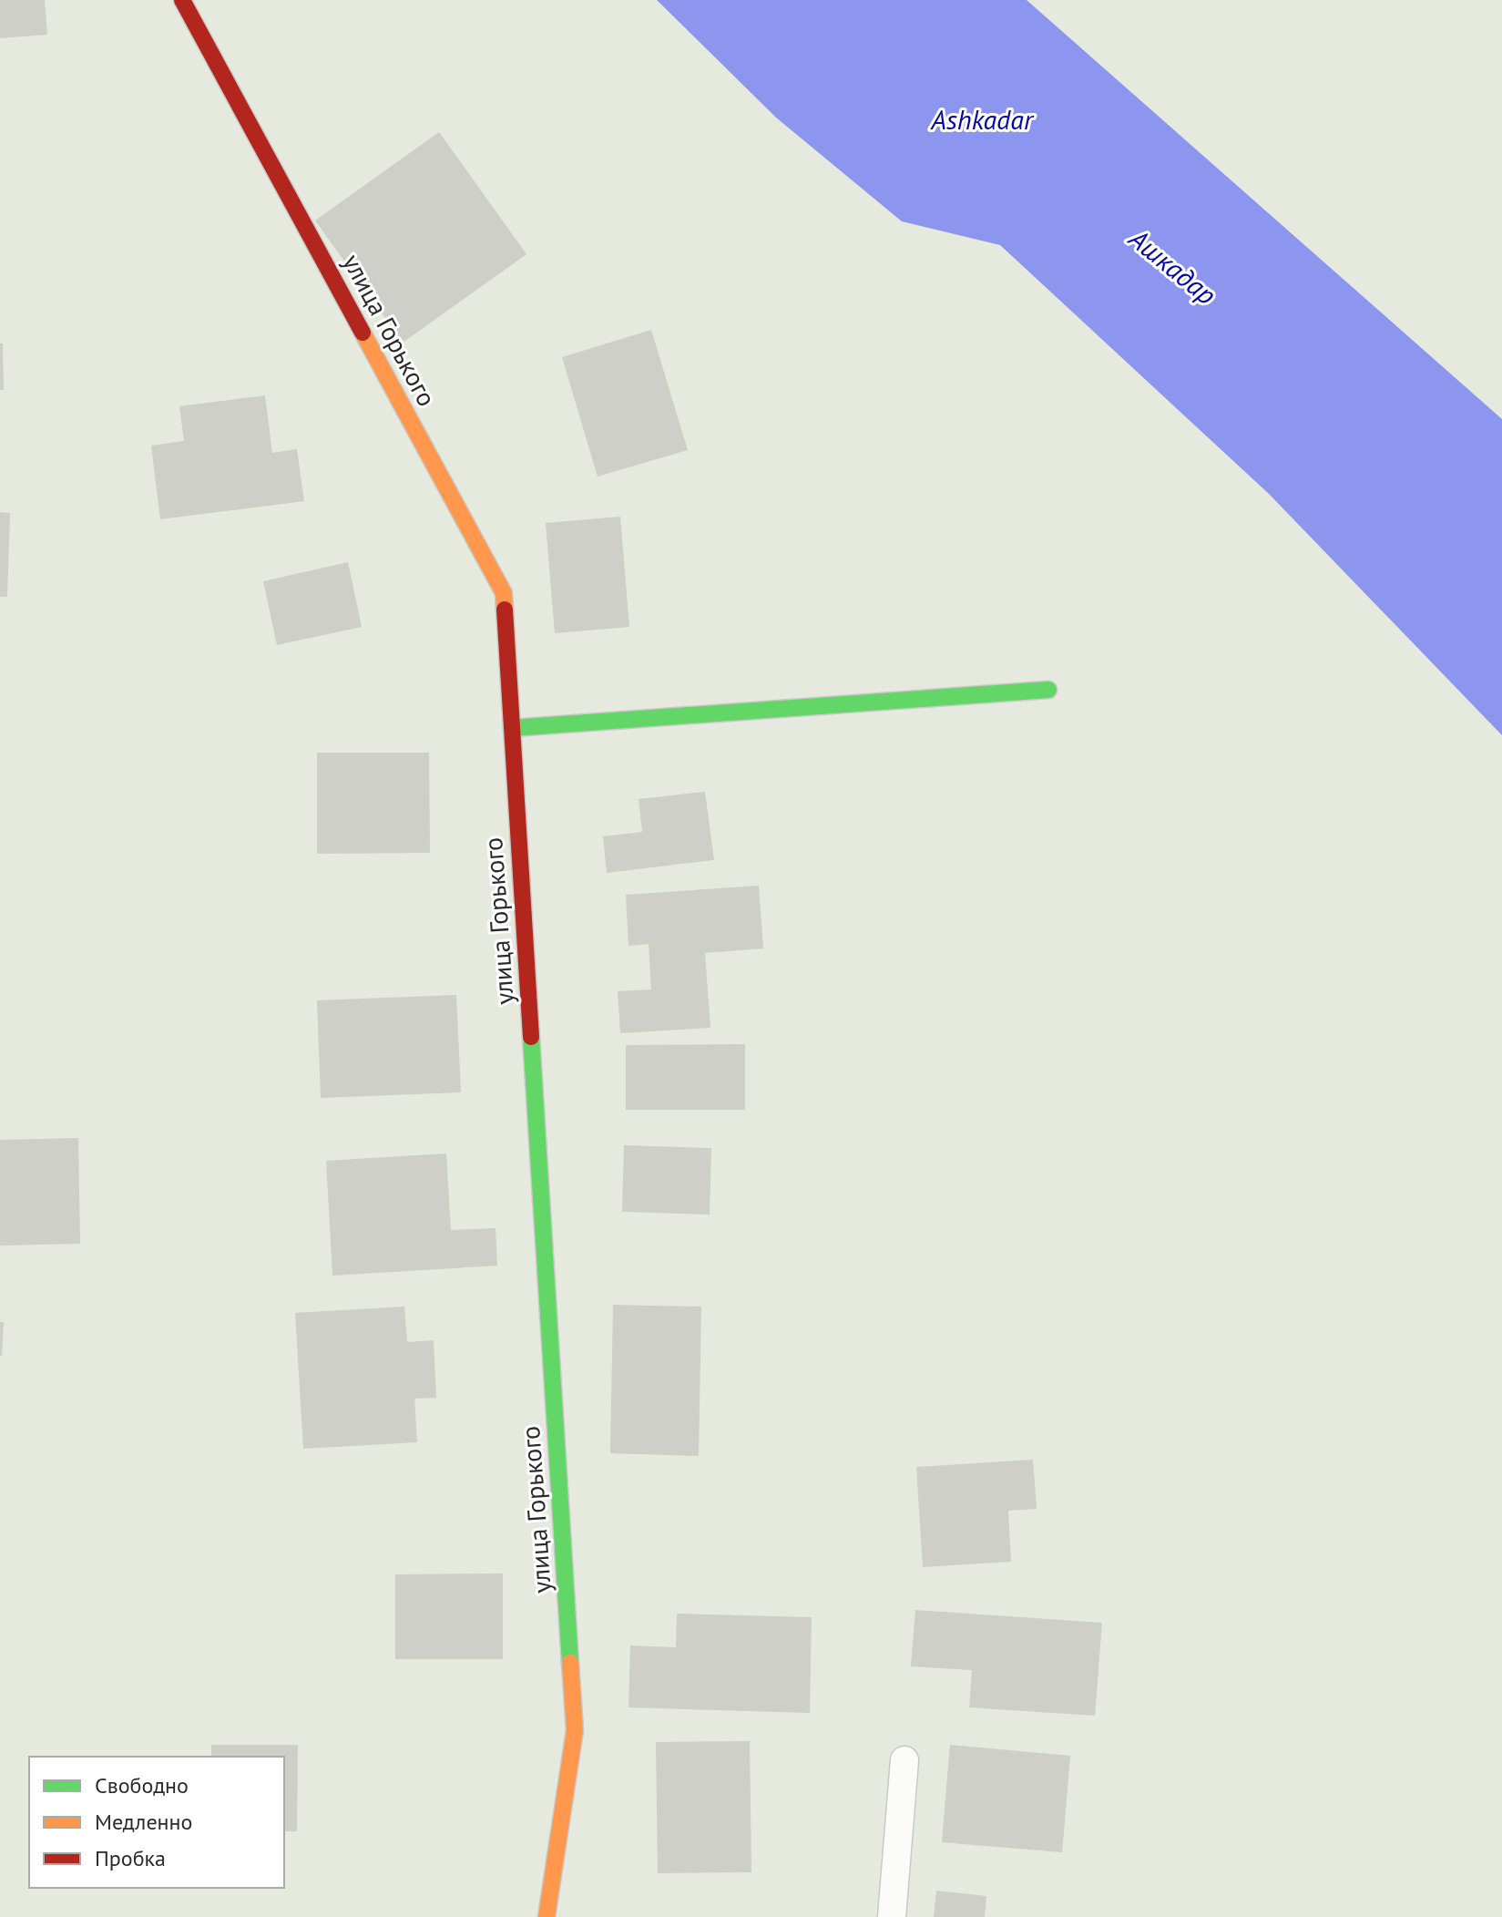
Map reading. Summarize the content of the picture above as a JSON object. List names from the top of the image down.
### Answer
{
  "streets": {
    "street": ["улица Горького"]
  },
  "water": ["Ashkadar", "Ашкадар"],
  "legend": ["Свободно", "Медленно", "Пробка"]
}
